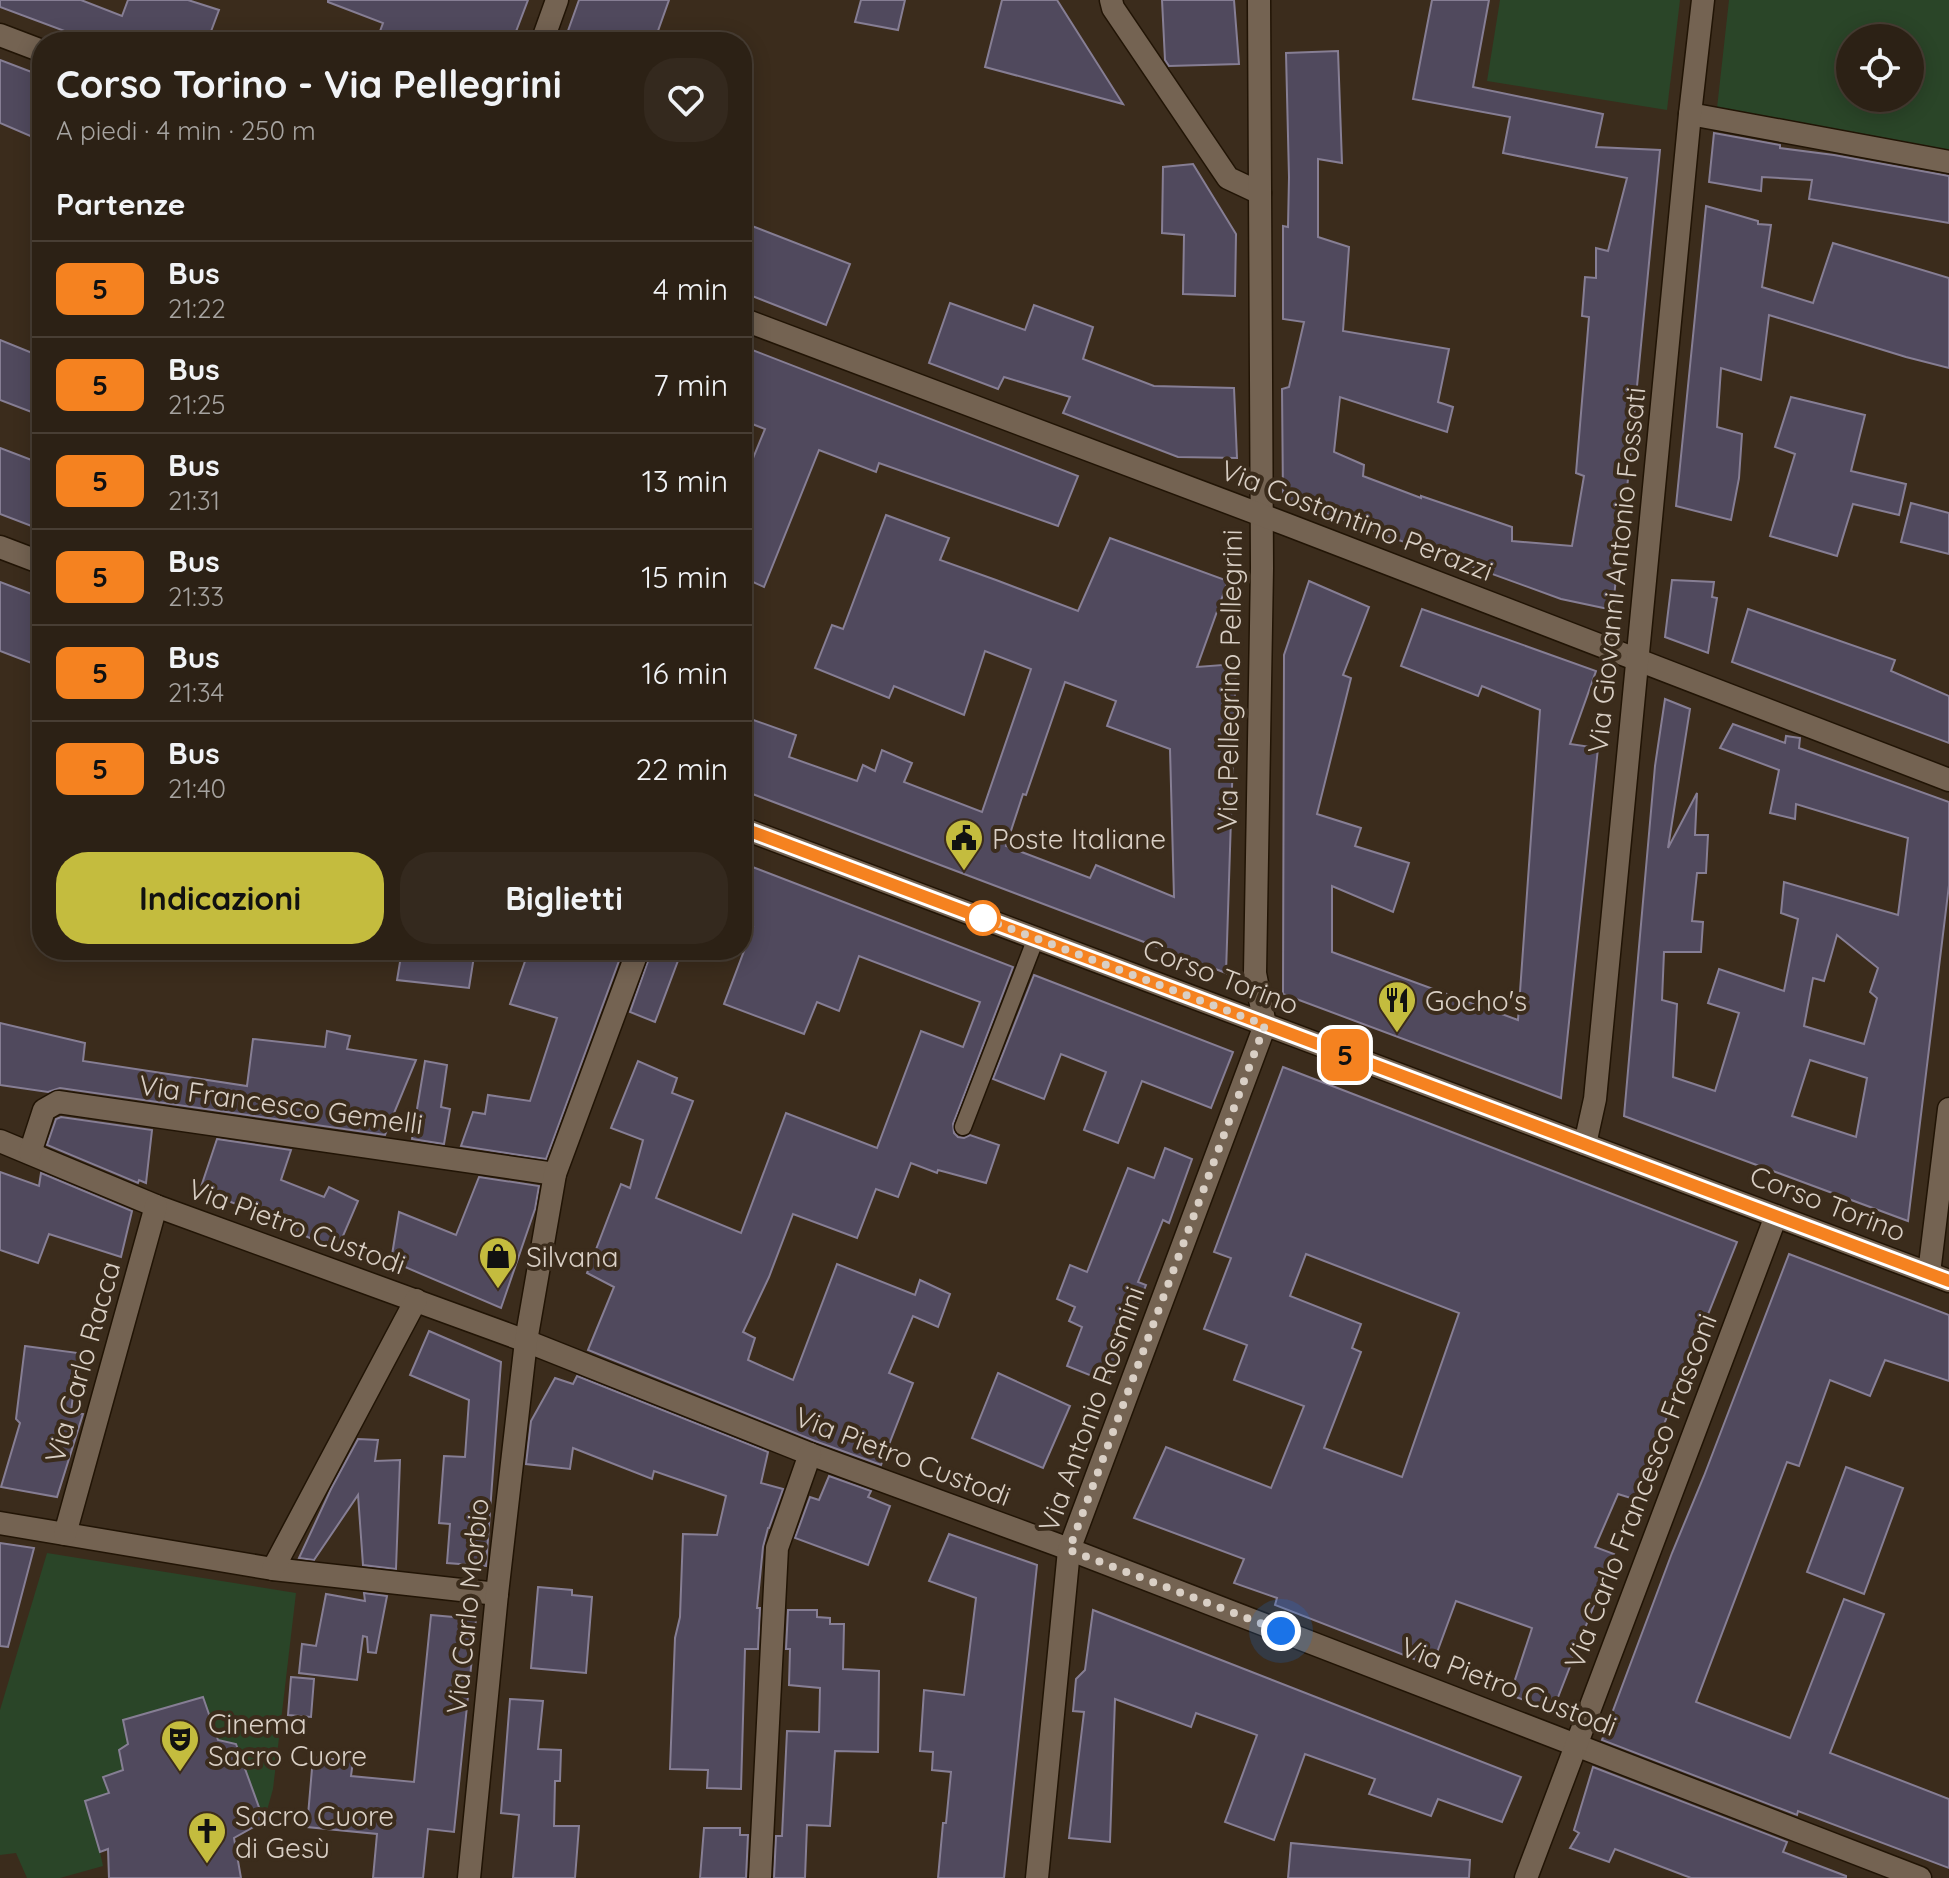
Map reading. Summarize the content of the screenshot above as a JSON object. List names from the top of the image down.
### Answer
{
  "streets": {
    "street": [
      "Via Costantino Perazzi",
      "Via Giovanni Antonio Fossati",
      "Via Pellegrino Pellegrini",
      "Corso Torino",
      "Via Francesco Gemelli",
      "Via Pietro Custodi",
      "Via Carlo Racca",
      "Via Antonio Rosmini",
      "Via Carlo Francesco Frasconi",
      "Via Carlo Morbio"
    ]
  },
  "crossings": [
    ["Via Costantino Perazzi", "Via Giovanni Antonio Fossati"],
    ["Via Costantino Perazzi", "Via Pellegrino Pellegrini"],
    ["Via Giovanni Antonio Fossati", "Corso Torino"],
    ["Via Pellegrino Pellegrini", "Corso Torino"],
    ["Via Pellegrino Pellegrini", "Via Antonio Rosmini"],
    ["Corso Torino", "Via Antonio Rosmini"],
    ["Corso Torino", "Via Carlo Francesco Frasconi"],
    ["Via Francesco Gemelli", "Via Pietro Custodi"],
    ["Via Francesco Gemelli", "Via Carlo Morbio"],
    ["Via Pietro Custodi", "Via Carlo Racca"],
    ["Via Pietro Custodi", "Via Antonio Rosmini"],
    ["Via Pietro Custodi", "Via Carlo Francesco Frasconi"],
    ["Via Pietro Custodi", "Via Carlo Morbio"]
  ],
  "places": {
    "public building": ["Poste Italiane"],
    "restaurant": ["Gocho's"],
    "shop": ["Silvana"],
    "theatre": ["Cinema Sacro Cuore"],
    "church": ["Sacro Cuore di Gesù"]
  },
  "lines": ["bus line 5"],
  "page": {
    "on_map": "5",
    "heading": [
      ["Corso Torino - Via Pellegrini", "A piedi · 4 min · 250 m"],
      "Partenze"
    ],
    "list": [
      {
        "mark": "5",
        "name": "Bus",
        "note": "21:22",
        "value": "4 min"
      },
      {
        "mark": "5",
        "name": "Bus",
        "note": "21:25",
        "value": "7 min"
      },
      {
        "mark": "5",
        "name": "Bus",
        "note": "21:31",
        "value": "13 min"
      },
      {
        "mark": "5",
        "name": "Bus",
        "note": "21:33",
        "value": "15 min"
      },
      {
        "mark": "5",
        "name": "Bus",
        "note": "21:34",
        "value": "16 min"
      },
      {
        "mark": "5",
        "name": "Bus",
        "note": "21:40",
        "value": "22 min"
      }
    ],
    "buttons": ["Indicazioni", "Biglietti"]
  }
}
